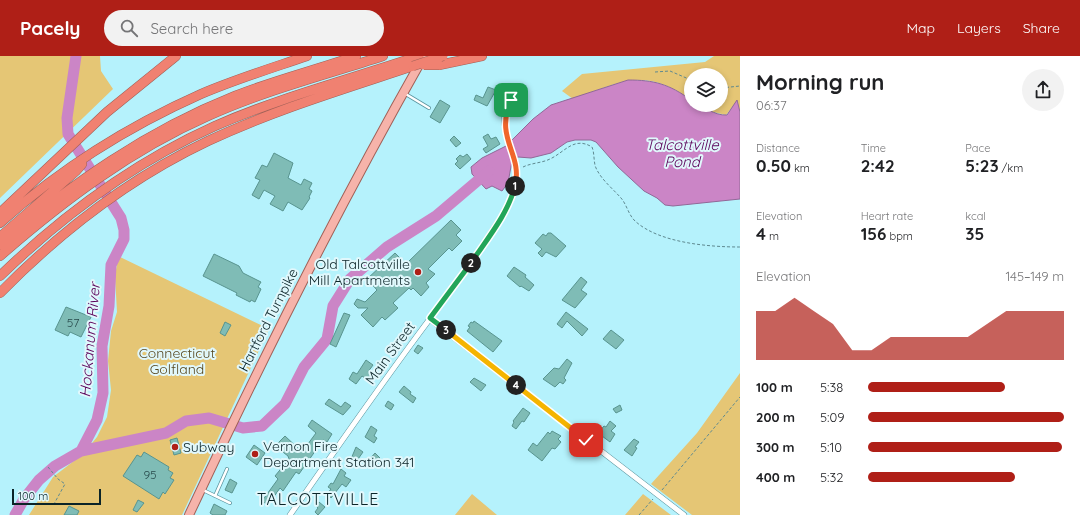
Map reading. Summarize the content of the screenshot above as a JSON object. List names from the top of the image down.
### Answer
{
  "streets": {
    "main road": ["Hartford Turnpike"],
    "street": ["Main Street"]
  },
  "districts": ["TALCOTTVILLE"],
  "water": ["Talcottville Pond", "Hockanum River"],
  "parks": ["Connecticut Golfland"],
  "places": ["Old Talcottville Mill Apartments", "Subway", "Vernon Fire Department Station 341"],
  "house_numbers": ["57", "95"],
  "scale_bar": "100 m",
  "page": {
    "header": "Pacely",
    "search": "Search here",
    "nav": ["Map", "Layers", "Share"],
    "heading": ["Morning run", "06:37"],
    "stats": [
      ["Distance", "0.50 km"],
      ["Time", "2:42"],
      ["Pace", "5:23 /km"],
      ["Elevation", "4 m"],
      ["Heart rate", "156 bpm"],
      ["kcal", "35"]
    ],
    "pins": [
      "1",
      "2",
      "3",
      "4"
    ],
    "chart": ["Elevation", "145–149 m"],
    "list": [
      {
        "name": "100 m",
        "note": "5:38"
      },
      {
        "name": "200 m",
        "note": "5:09"
      },
      {
        "name": "300 m",
        "note": "5:10"
      },
      {
        "name": "400 m",
        "note": "5:32"
      }
    ],
    "scale": "100 m"
  }
}
